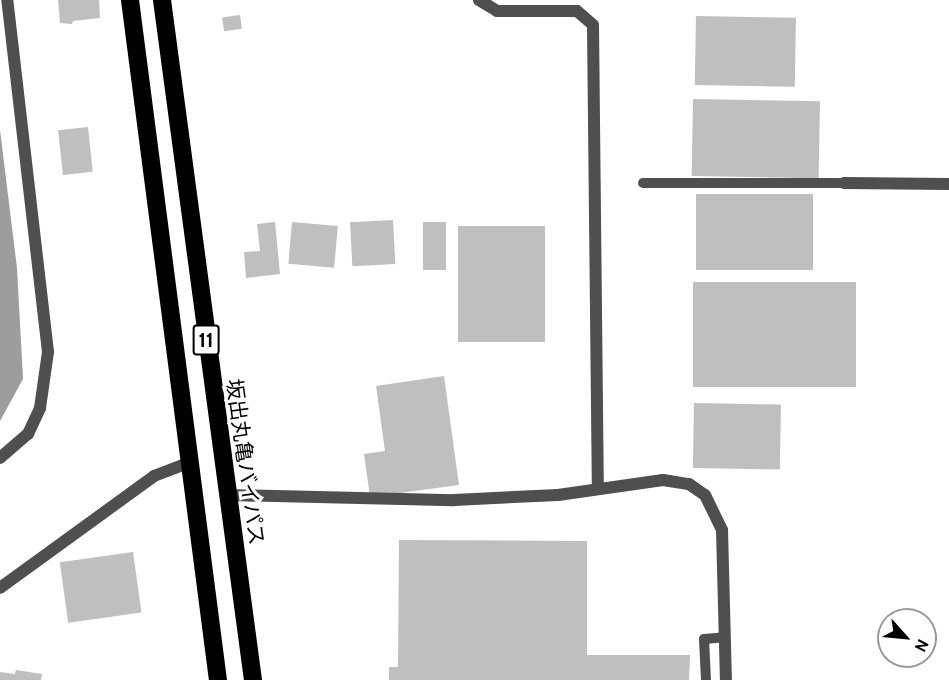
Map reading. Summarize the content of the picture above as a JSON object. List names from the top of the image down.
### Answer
{
  "streets": {
    "highway": ["11", "坂出丸亀バイパス"]
  },
  "north": "bottom right"
}
